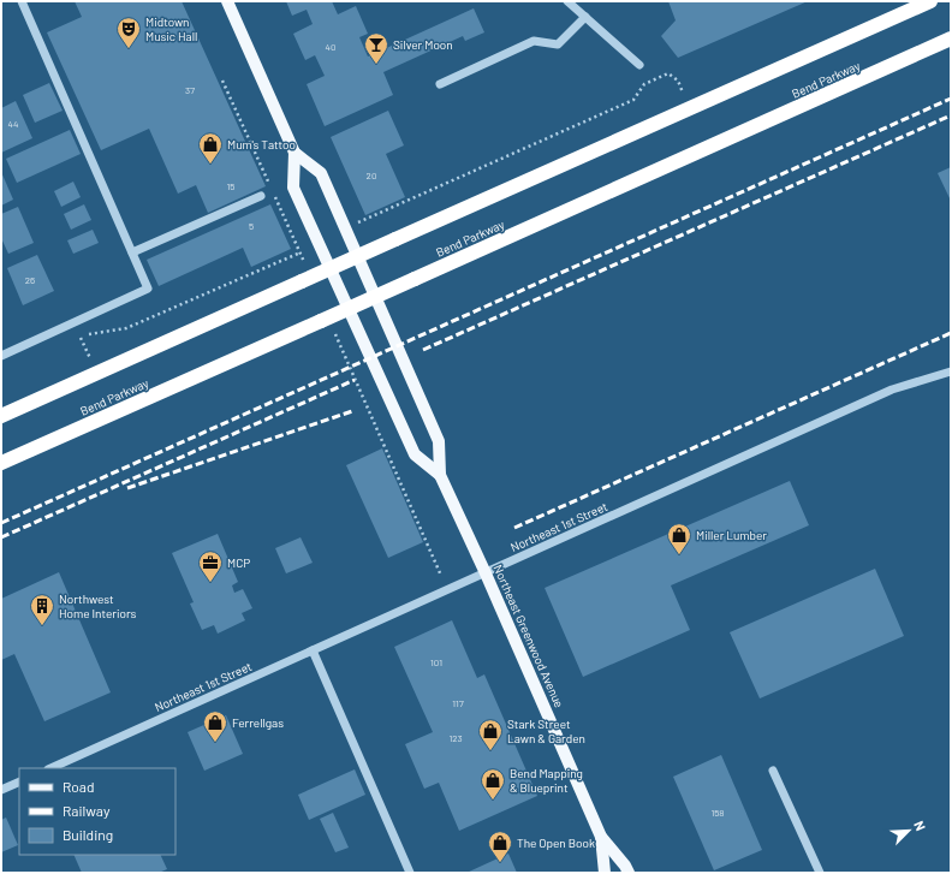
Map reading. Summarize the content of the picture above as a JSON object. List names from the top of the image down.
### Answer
{
  "streets": {
    "highway": ["Bend Parkway"],
    "main road": ["Northeast Greenwood Avenue"],
    "street": ["Northeast 1st Street"]
  },
  "crossings": [
    ["Northeast 1st Street", "Northeast Greenwood Avenue"]
  ],
  "places": {
    "theatre": ["Midtown Music Hall"],
    "bar": ["Silver Moon"],
    "shop": [
      "Mum's Tattoo",
      "Miller Lumber",
      "Ferrellgas",
      "Stark Street Lawn & Garden",
      "Bend Mapping & Blueprint",
      "The Open Book"
    ],
    "office": ["MCP"],
    "building": ["Northwest Home Interiors"]
  },
  "house_numbers": [
    "40",
    "37",
    "44",
    "20",
    "15",
    "5",
    "26",
    "101",
    "117",
    "123",
    "158"
  ],
  "legend": ["Road", "Railway", "Building"],
  "north": "top right"
}
